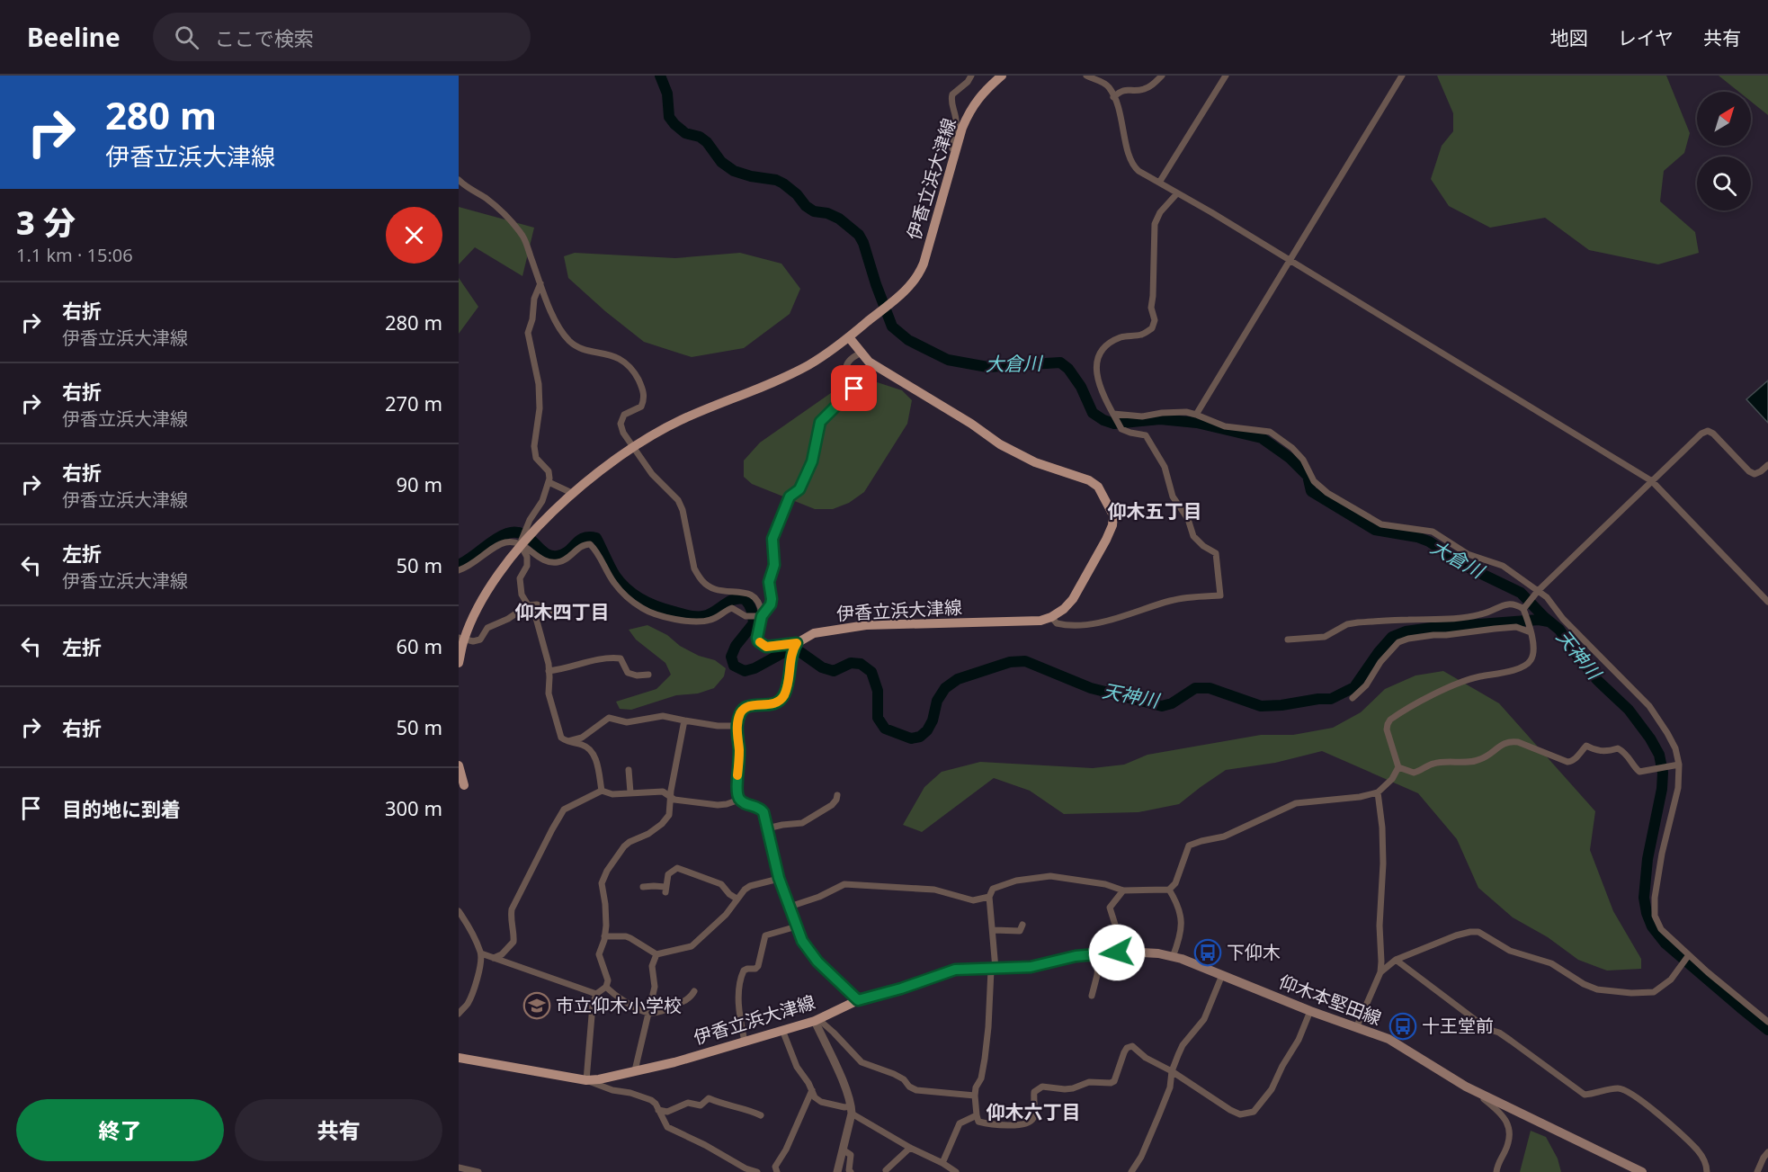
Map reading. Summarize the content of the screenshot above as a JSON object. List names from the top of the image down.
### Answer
{
  "streets": {
    "main road": ["伊香立浜大津線", "仰木本堅田線"]
  },
  "crossings": [
    ["伊香立浜大津線", "仰木本堅田線"]
  ],
  "districts": ["仰木五丁目", "仰木四丁目", "仰木六丁目"],
  "water": ["大倉川", "天神川"],
  "places": {
    "bus stop": ["下仰木", "十王堂前"],
    "school or university": ["市立仰木小学校"]
  },
  "north": "top right",
  "page": {
    "header": "Beeline",
    "search": "ここで検索",
    "nav": ["地図", "レイヤ", "共有"],
    "turn": ["280 m", "伊香立浜大津線"],
    "heading": ["3 分", "1.1 km · 15:06"],
    "list": [
      {
        "name": "右折",
        "note": "伊香立浜大津線",
        "value": "280 m"
      },
      {
        "name": "右折",
        "note": "伊香立浜大津線",
        "value": "270 m"
      },
      {
        "name": "右折",
        "note": "伊香立浜大津線",
        "value": "90 m"
      },
      {
        "name": "左折",
        "note": "伊香立浜大津線",
        "value": "50 m"
      },
      {
        "name": "左折",
        "value": "60 m"
      },
      {
        "name": "右折",
        "value": "50 m"
      },
      {
        "name": "目的地に到着",
        "value": "300 m"
      }
    ],
    "buttons": ["終了", "共有"]
  }
}
